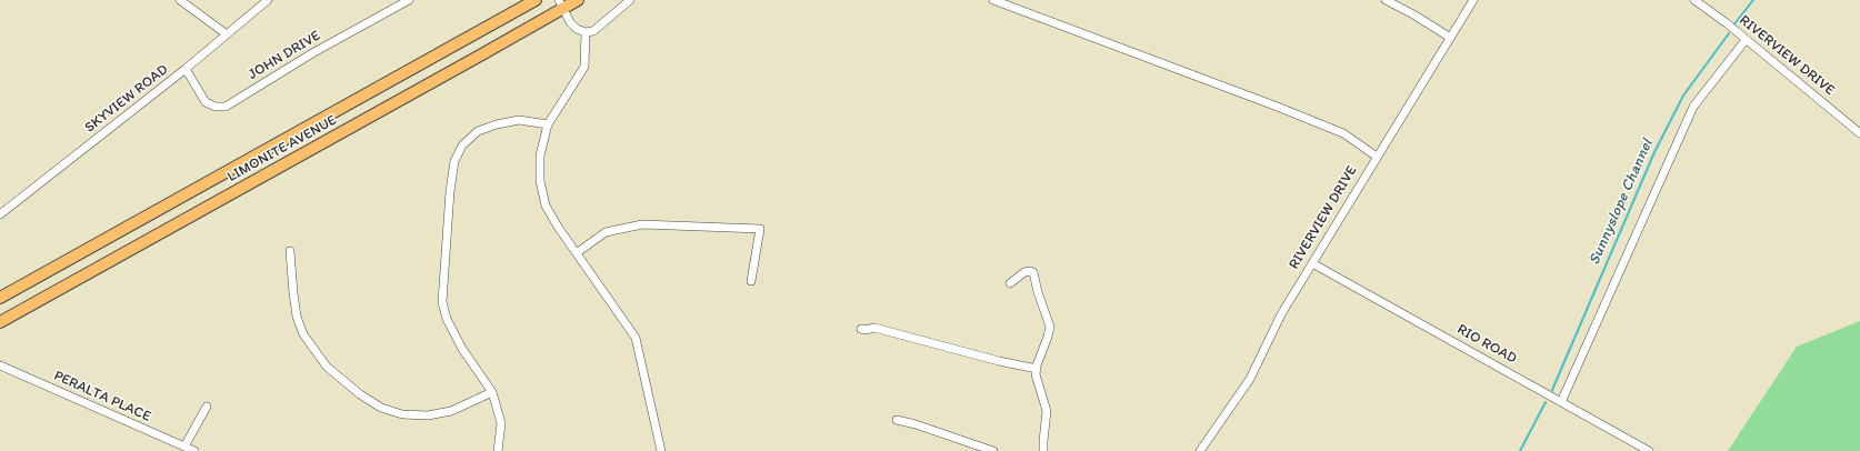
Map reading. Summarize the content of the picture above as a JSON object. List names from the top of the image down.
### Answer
{
  "streets": {
    "main road": ["LIMONITE AVENUE"],
    "street": [
      "JOHN DRIVE",
      "RIVERVIEW DRIVE",
      "SKYVIEW ROAD",
      "RIO ROAD",
      "PERALTA PLACE"
    ]
  },
  "crossings": [
    ["JOHN DRIVE", "SKYVIEW ROAD"],
    ["RIVERVIEW DRIVE", "RIO ROAD"]
  ],
  "water": ["Sunnyslope Channel"]
}
